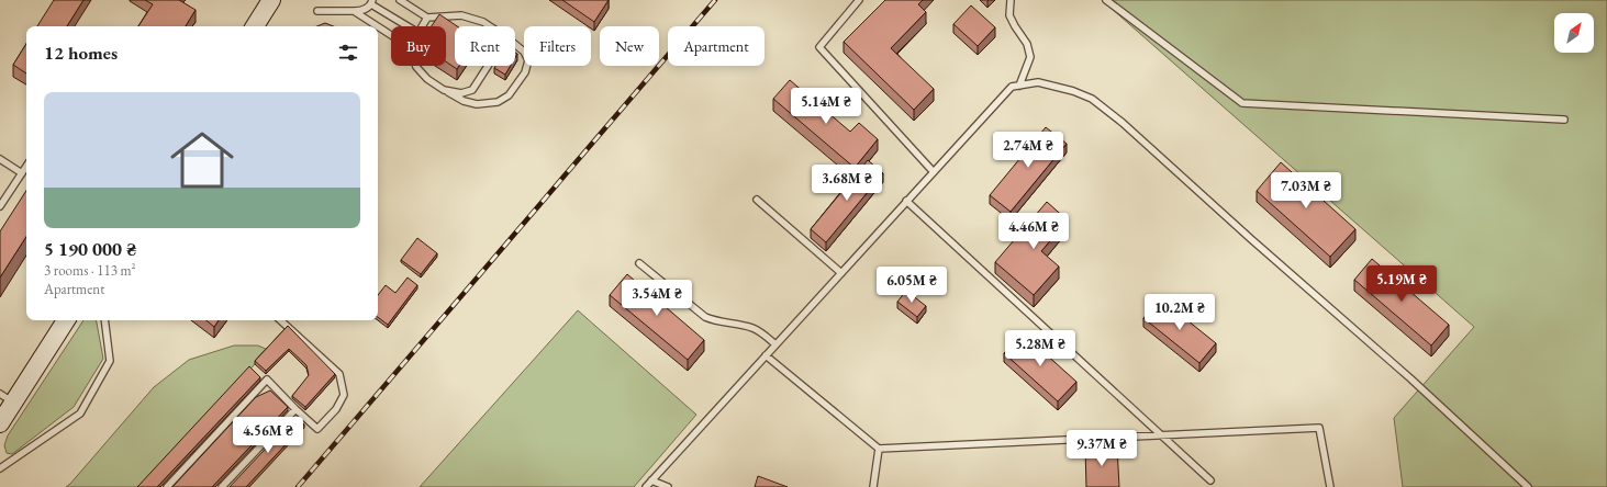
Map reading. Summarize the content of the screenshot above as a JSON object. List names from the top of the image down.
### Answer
{
  "north": "top right",
  "page": {
    "chip": [
      "Buy",
      "Rent",
      "Filters",
      "New",
      "Apartment"
    ],
    "heading": "12 homes",
    "list": [
      {
        "name": "5 190 000 ₴",
        "note": "3 rooms · 113 m² · Apartment"
      }
    ],
    "price": [
      "5.14M ₴",
      "2.74M ₴",
      "3.68M ₴",
      "7.03M ₴",
      "4.46M ₴",
      "5.19M ₴",
      "6.05M ₴",
      "3.54M ₴",
      "10.2M ₴",
      "5.28M ₴",
      "4.56M ₴",
      "9.37M ₴"
    ]
  }
}
